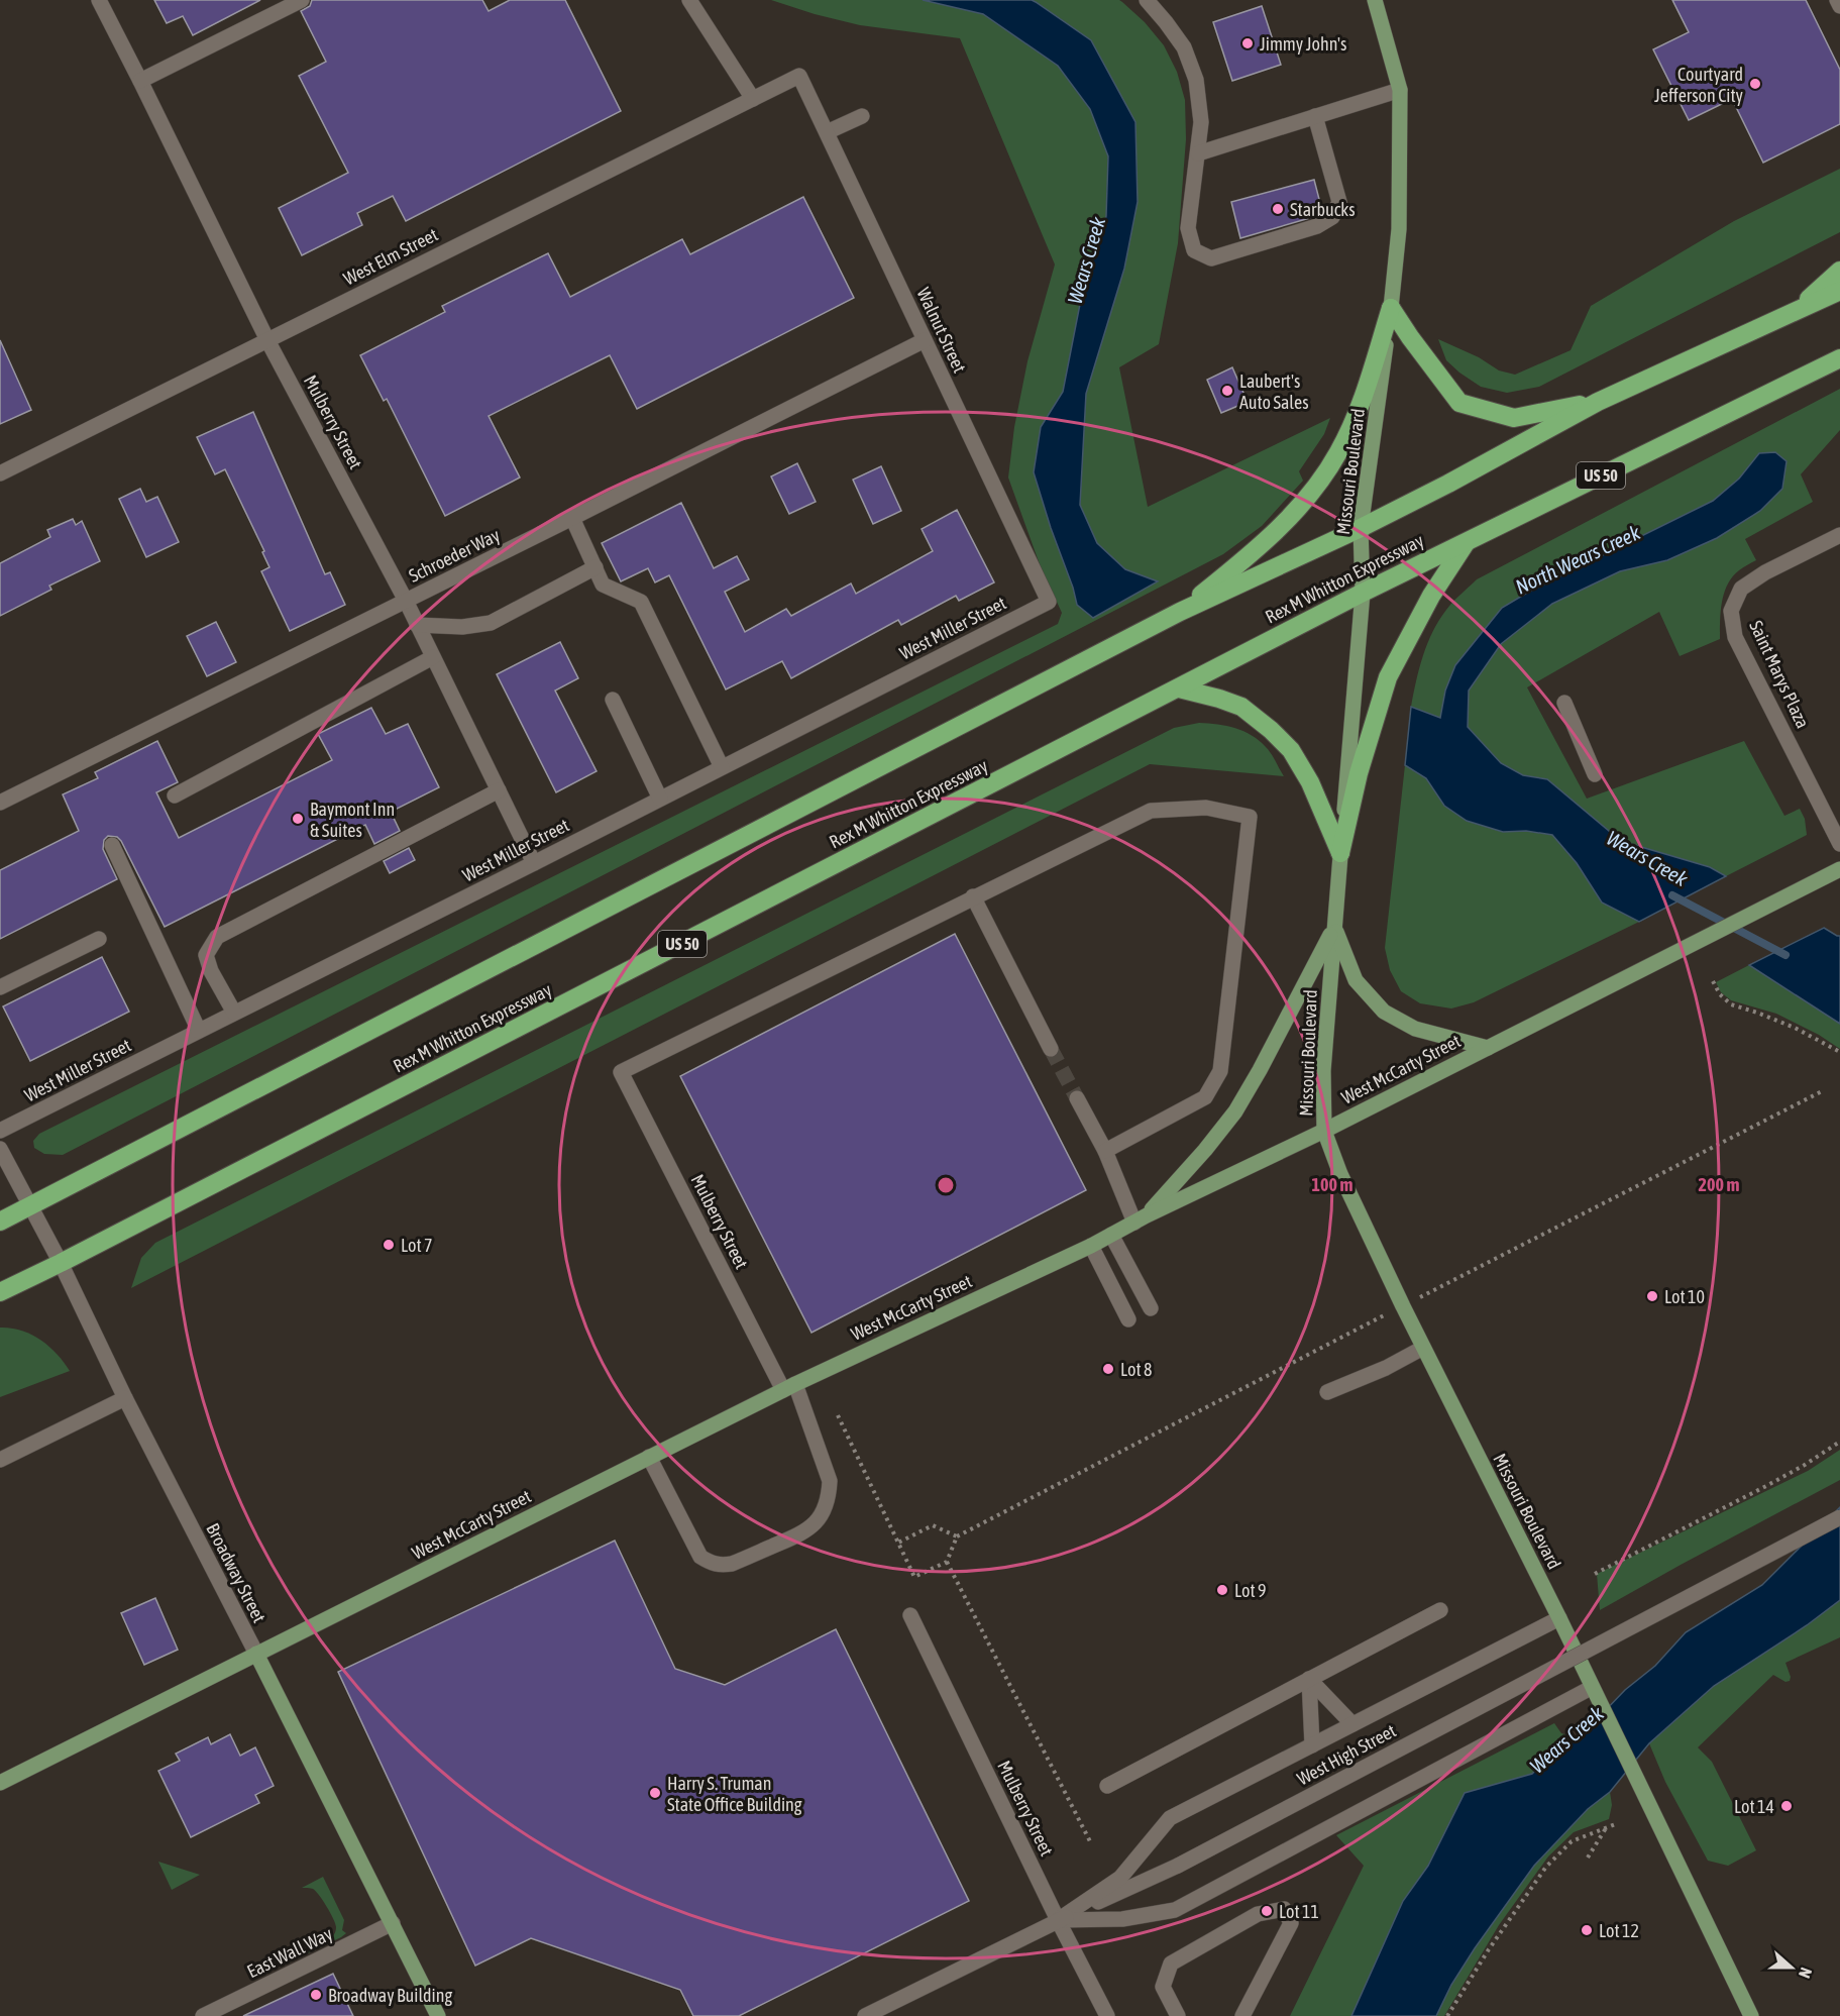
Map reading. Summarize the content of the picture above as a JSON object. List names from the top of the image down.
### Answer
{
  "streets": {
    "highway": ["US 50", "Rex M Whitton Expressway"],
    "main road": ["Missouri Boulevard", "West McCarty Street", "Broadway Street"],
    "street": [
      "West Elm Street",
      "Walnut Street",
      "Mulberry Street",
      "Schroeder Way",
      "West Miller Street",
      "Saint Marys Plaza",
      "West High Street",
      "East Wall Way"
    ]
  },
  "crossings": [
    ["West Elm Street", "Walnut Street"],
    ["West Elm Street", "Mulberry Street"],
    ["Walnut Street", "Schroeder Way"],
    ["Walnut Street", "West Miller Street"],
    ["Mulberry Street", "Schroeder Way"],
    ["Mulberry Street", "West Miller Street"],
    ["Mulberry Street", "West McCarty Street"],
    ["Mulberry Street", "West High Street"],
    ["Missouri Boulevard", "Rex M Whitton Expressway"],
    ["Missouri Boulevard", "West McCarty Street"],
    ["Rex M Whitton Expressway", "Broadway Street"],
    ["West McCarty Street", "Broadway Street"],
    ["Broadway Street", "East Wall Way"]
  ],
  "water": ["Wears Creek", "North Wears Creek"],
  "places": [
    "Jimmy John's",
    "Courtyard Jefferson City",
    "Starbucks",
    "Laubert's Auto Sales",
    "Baymont Inn & Suites",
    "Lot 7",
    "Lot 10",
    "Lot 8",
    "Lot 9",
    "Harry S. Truman State Office Building",
    "Lot 14",
    "Lot 11",
    "Lot 12",
    "Broadway Building"
  ],
  "north": "right",
  "rings": ["100 m", "200 m"]
}
